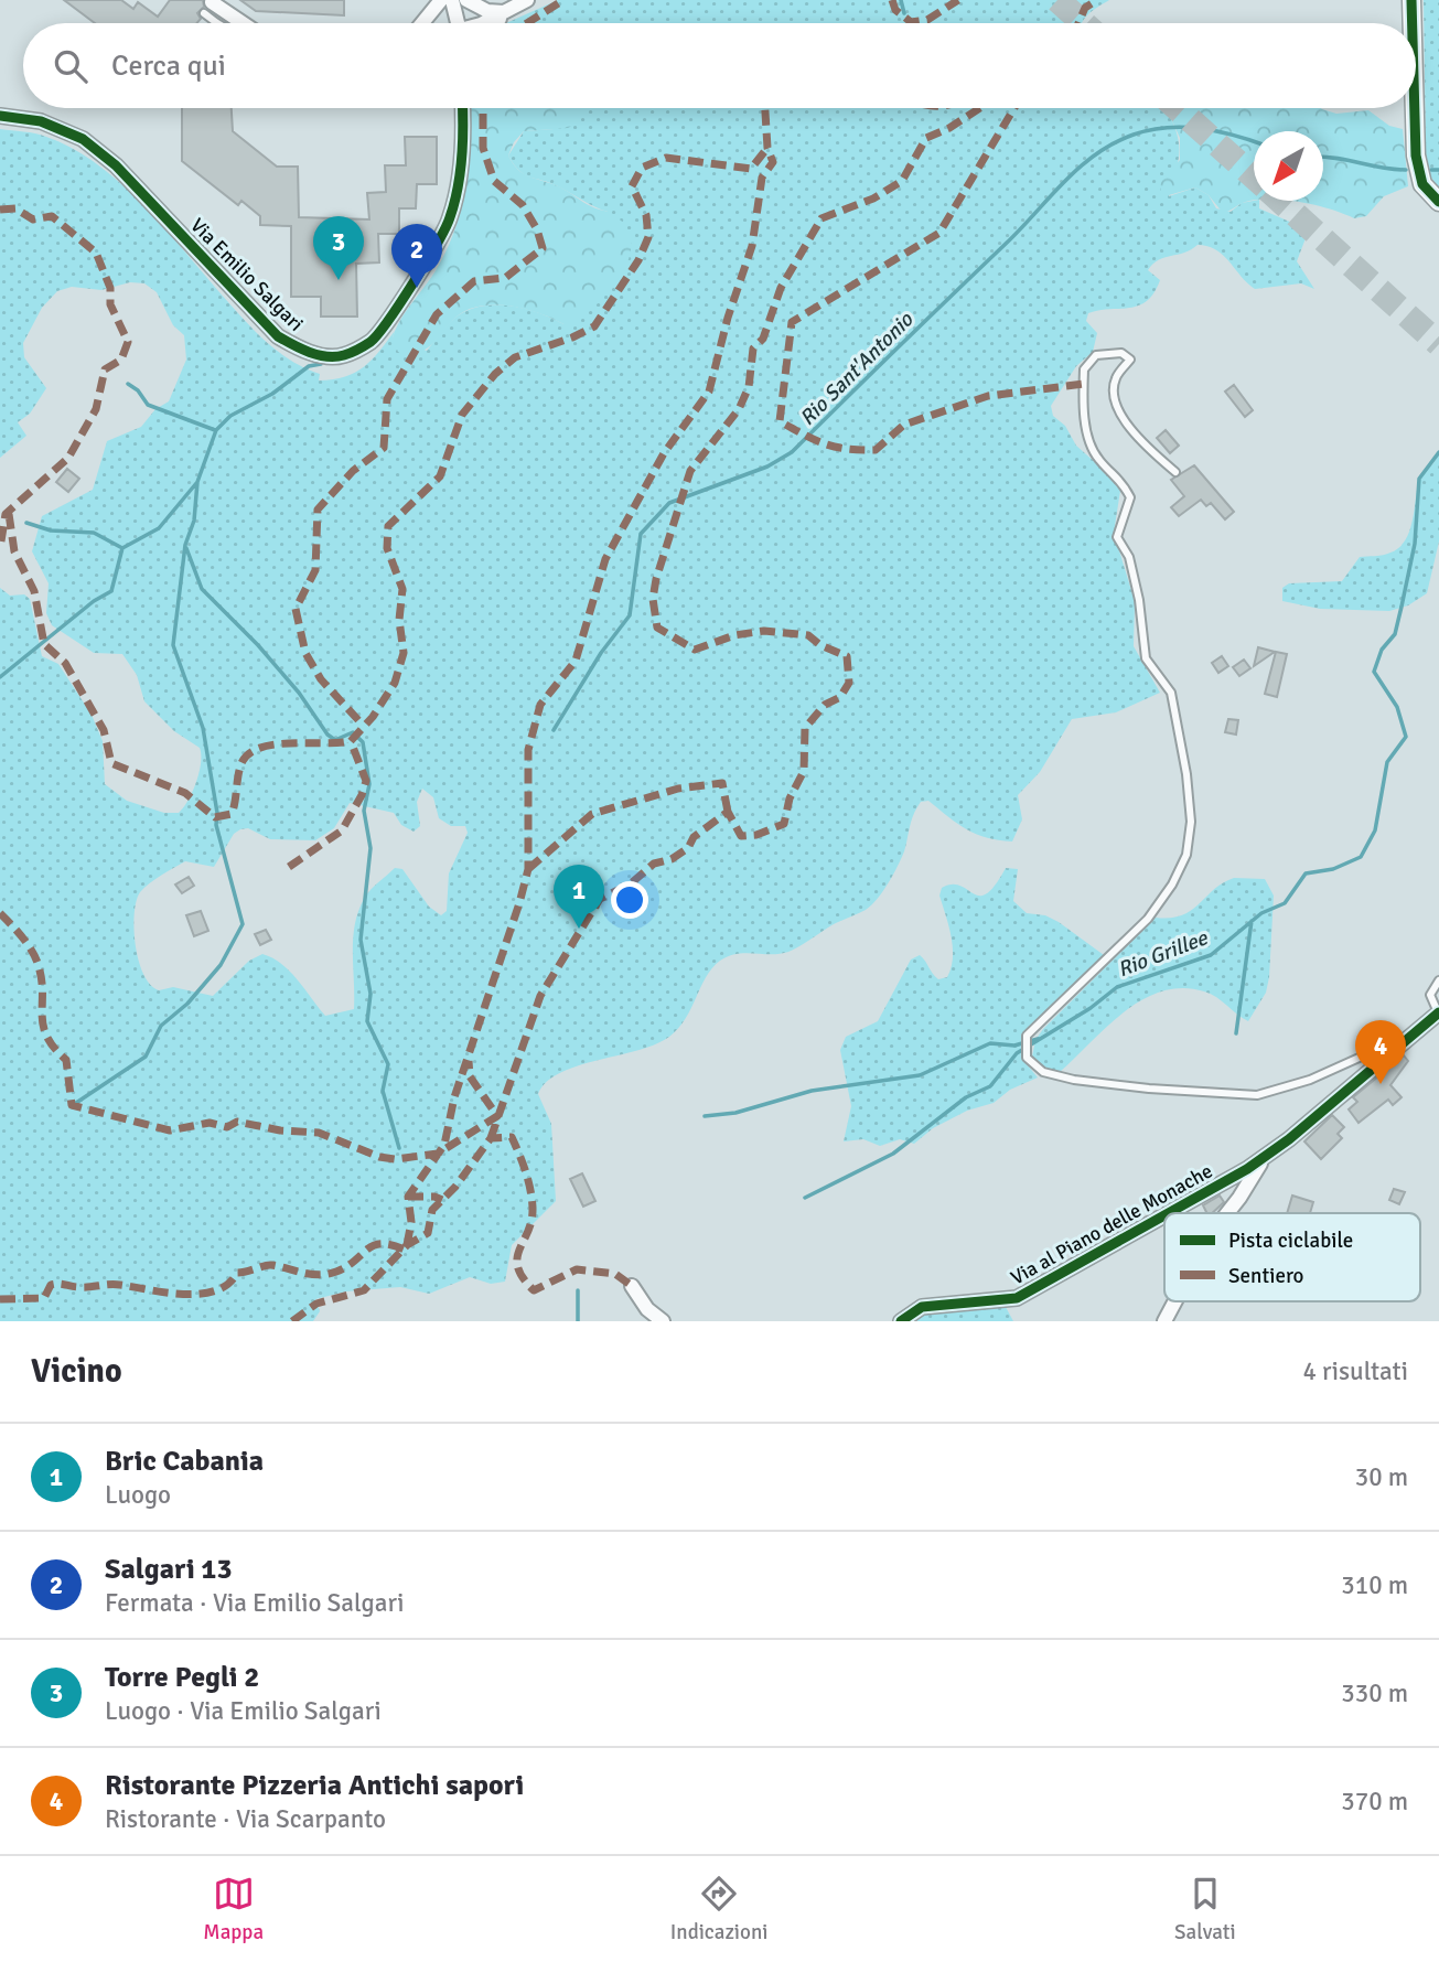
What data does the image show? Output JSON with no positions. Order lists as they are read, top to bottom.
{
  "streets": {
    "street": ["Via Emilio Salgari", "Via al Piano delle Monache"]
  },
  "water": ["Rio Sant'Antonio", "Rio Grillee"],
  "legend": ["Pista ciclabile", "Sentiero"],
  "north": "bottom left",
  "page": {
    "search": "Cerca qui",
    "pins": [
      "3",
      "2",
      "1",
      "4"
    ],
    "heading": ["Vicino", "4 risultati"],
    "list": [
      {
        "mark": "1",
        "name": "Bric Cabania",
        "note": "Luogo",
        "value": "30 m"
      },
      {
        "mark": "2",
        "name": "Salgari 13",
        "note": "Fermata · Via Emilio Salgari",
        "value": "310 m"
      },
      {
        "mark": "3",
        "name": "Torre Pegli 2",
        "note": "Luogo · Via Emilio Salgari",
        "value": "330 m"
      },
      {
        "mark": "4",
        "name": "Ristorante Pizzeria Antichi sapori",
        "note": "Ristorante · Via Scarpanto",
        "value": "370 m"
      }
    ],
    "nav": ["Mappa", "Indicazioni", "Salvati"]
  }
}
